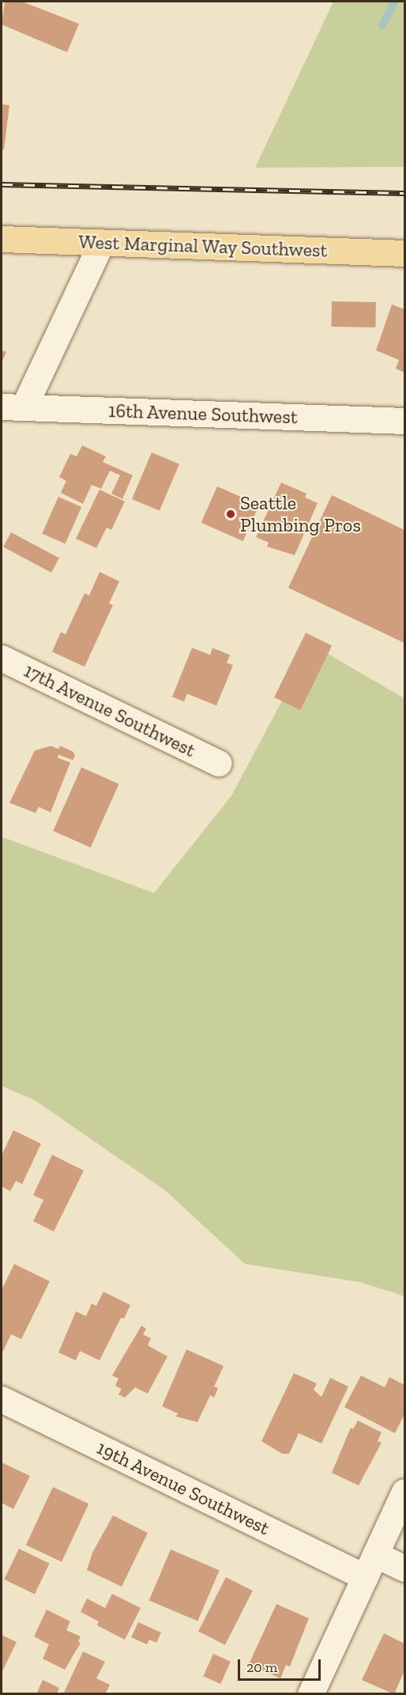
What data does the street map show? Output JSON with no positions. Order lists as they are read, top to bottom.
{
  "streets": {
    "main road": ["West Marginal Way Southwest"],
    "street": ["16th Avenue Southwest", "17th Avenue Southwest", "19th Avenue Southwest"]
  },
  "places": ["Seattle Plumbing Pros"],
  "scale_bar": "20 m"
}
